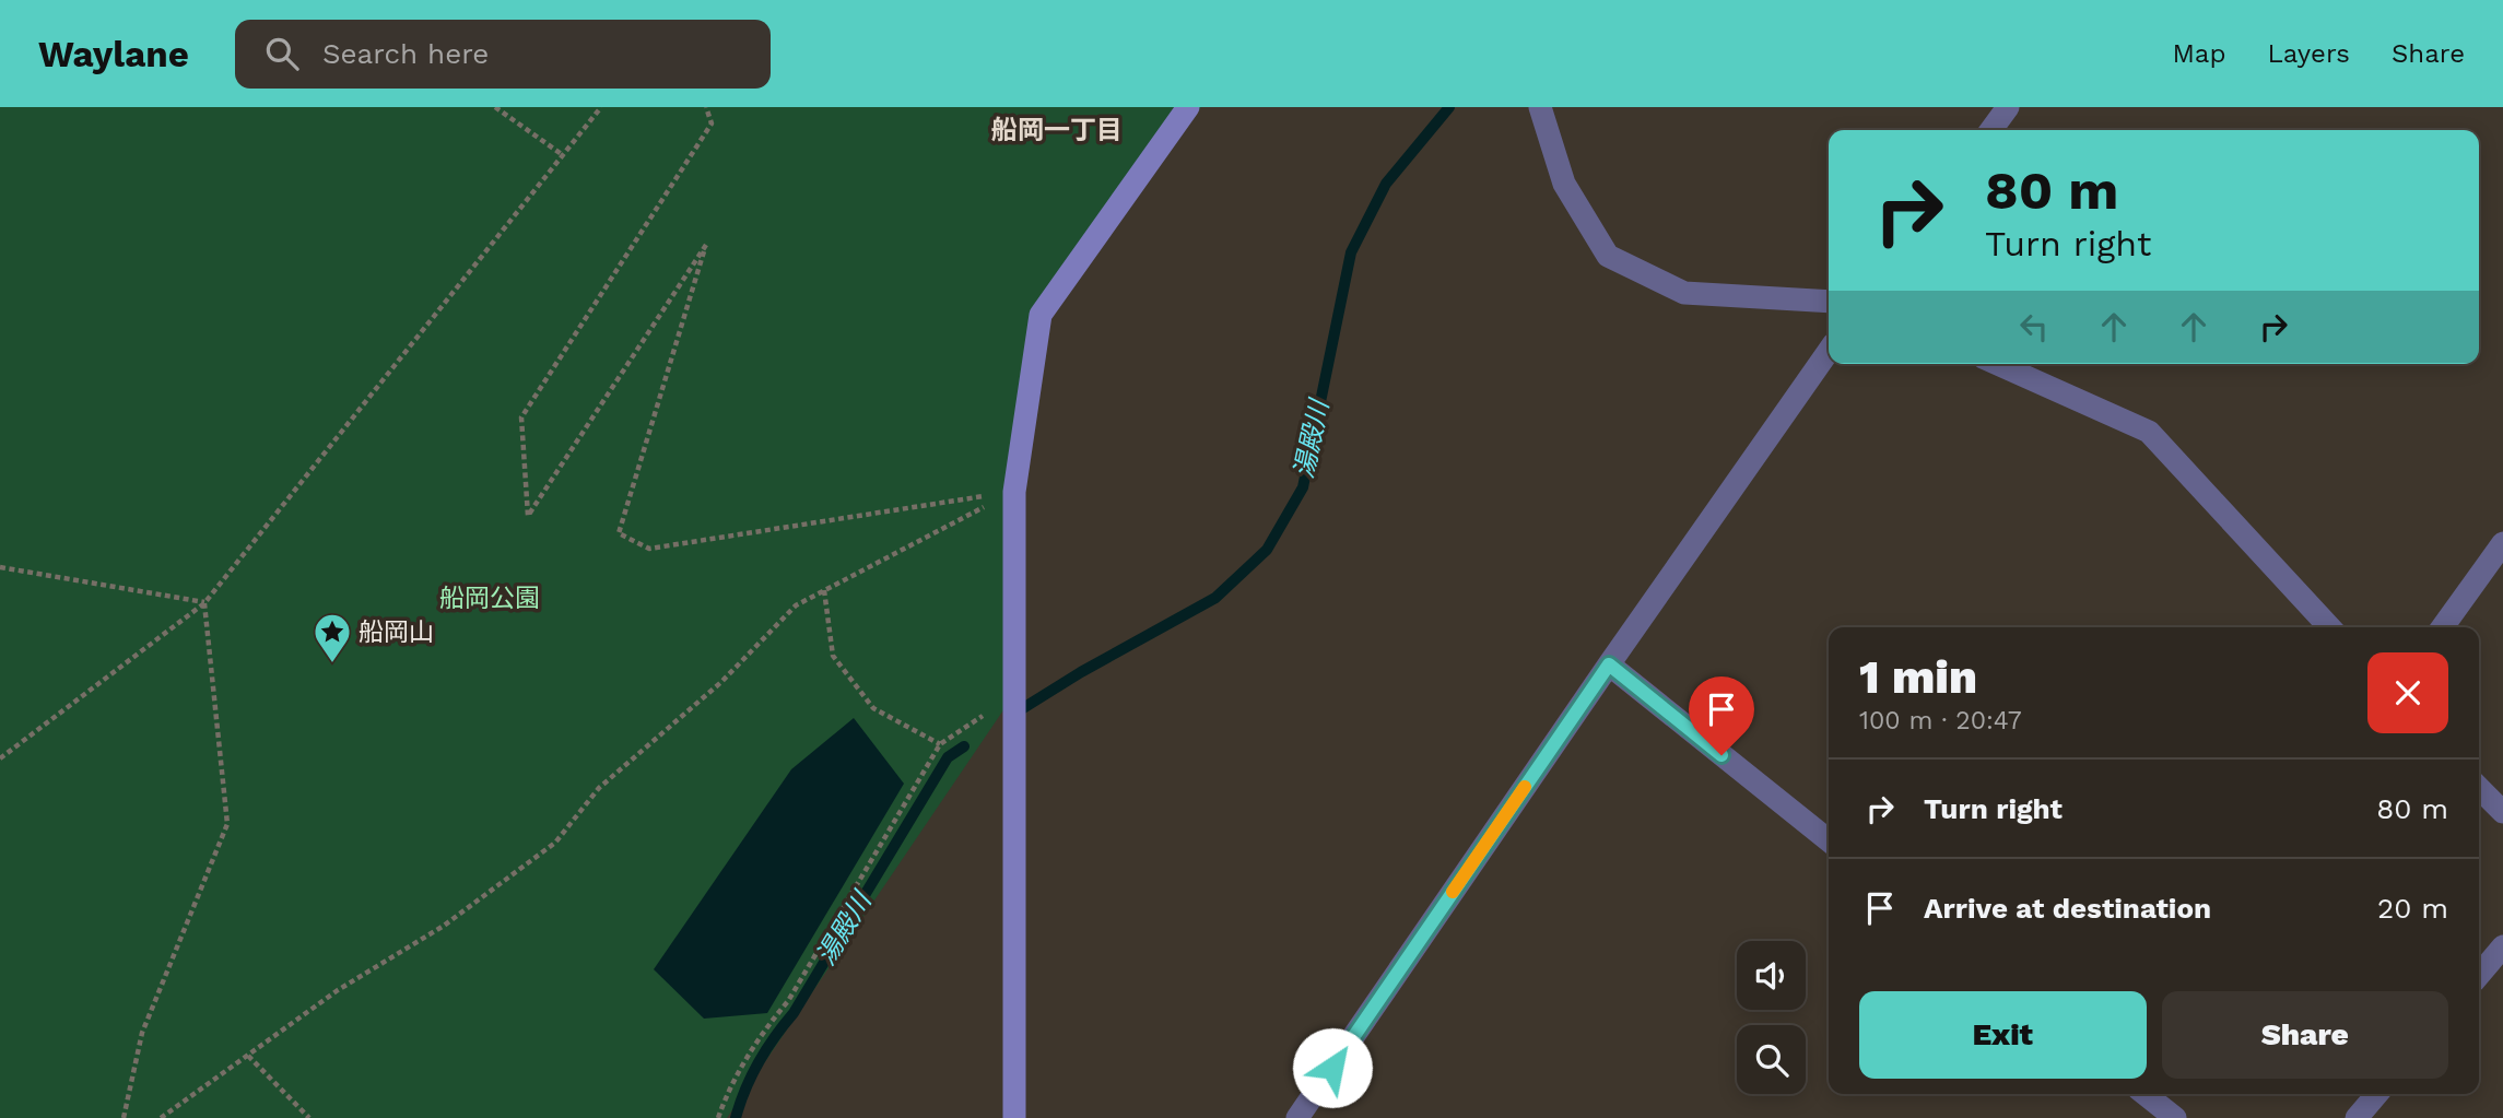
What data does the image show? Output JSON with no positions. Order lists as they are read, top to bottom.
{
  "districts": ["船岡一丁目"],
  "water": ["湯殿川"],
  "parks": ["船岡公園"],
  "places": {
    "place": ["船岡山"]
  },
  "page": {
    "header": "Waylane",
    "search": "Search here",
    "nav": ["Map", "Layers", "Share"],
    "turn": ["80 m", "Turn right"],
    "heading": ["1 min", "100 m · 20:47"],
    "list": [
      {
        "name": "Turn right",
        "value": "80 m"
      },
      {
        "name": "Arrive at destination",
        "value": "20 m"
      }
    ],
    "buttons": ["Exit", "Share"]
  }
}
